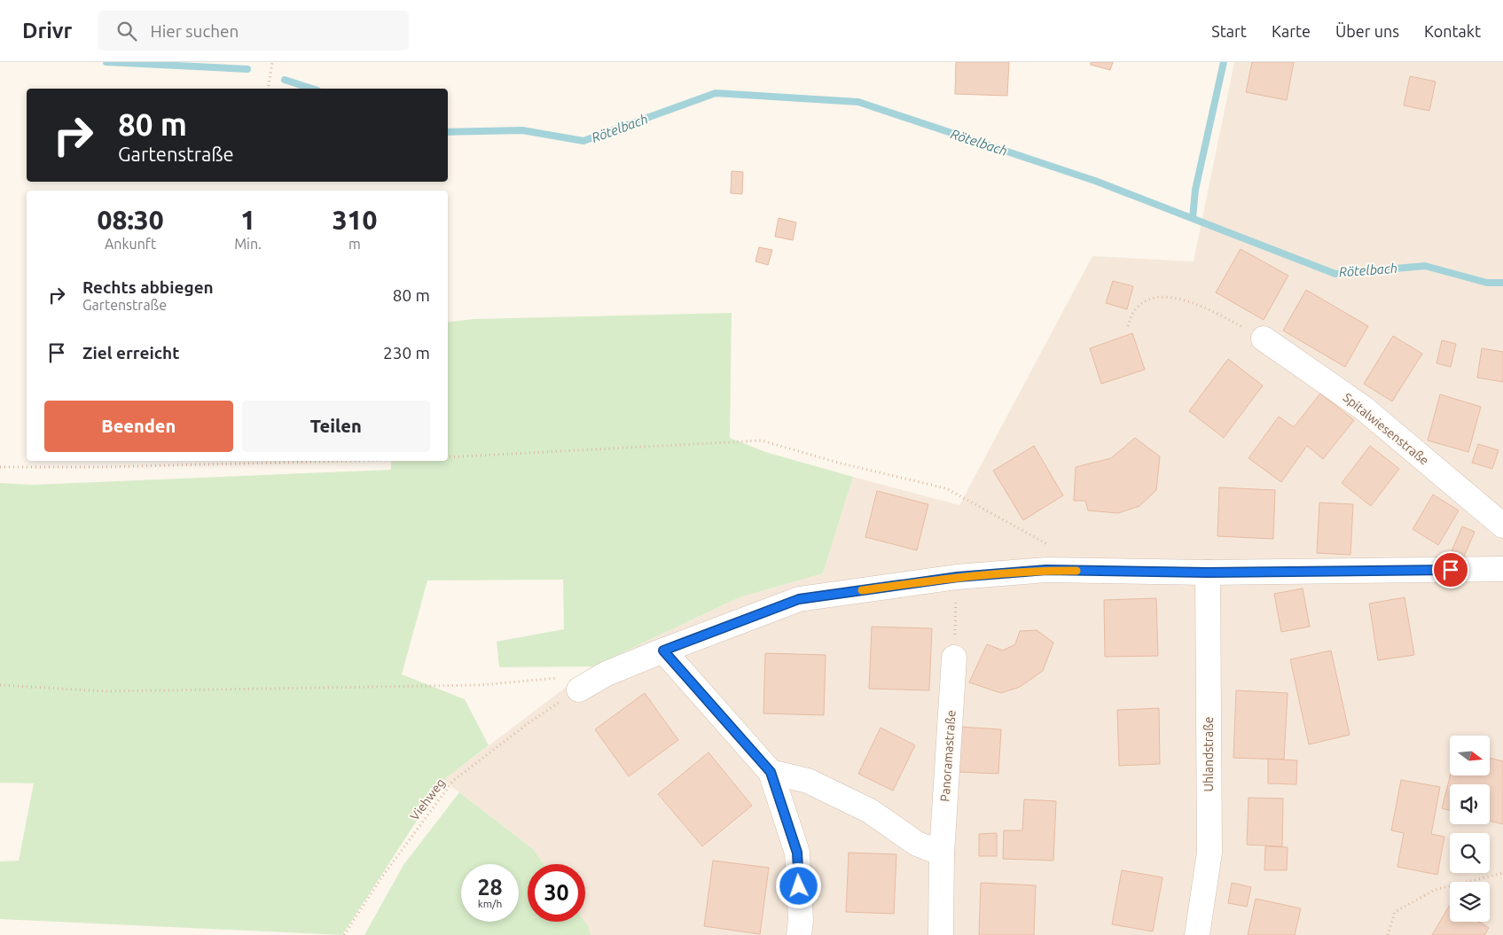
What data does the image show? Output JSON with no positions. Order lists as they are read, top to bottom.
{
  "streets": {
    "street": ["Spitalwiesenstraße", "Uhlandstraße", "Panoramastraße"],
    "path": ["Viehweg"]
  },
  "water": ["Rötelbach"],
  "north": "right",
  "page": {
    "header": "Drivr",
    "search": "Hier suchen",
    "nav": [
      "Start",
      "Karte",
      "Über uns",
      "Kontakt"
    ],
    "turn": ["80 m", "Gartenstraße"],
    "eta": [
      "08:30",
      "Ankunft",
      "1",
      "Min.",
      "310",
      "m"
    ],
    "list": [
      {
        "name": "Rechts abbiegen",
        "note": "Gartenstraße",
        "value": "80 m"
      },
      {
        "name": "Ziel erreicht",
        "value": "230 m"
      }
    ],
    "buttons": ["Beenden", "Teilen"],
    "speed": "28 km/h",
    "limit": "30"
  }
}
